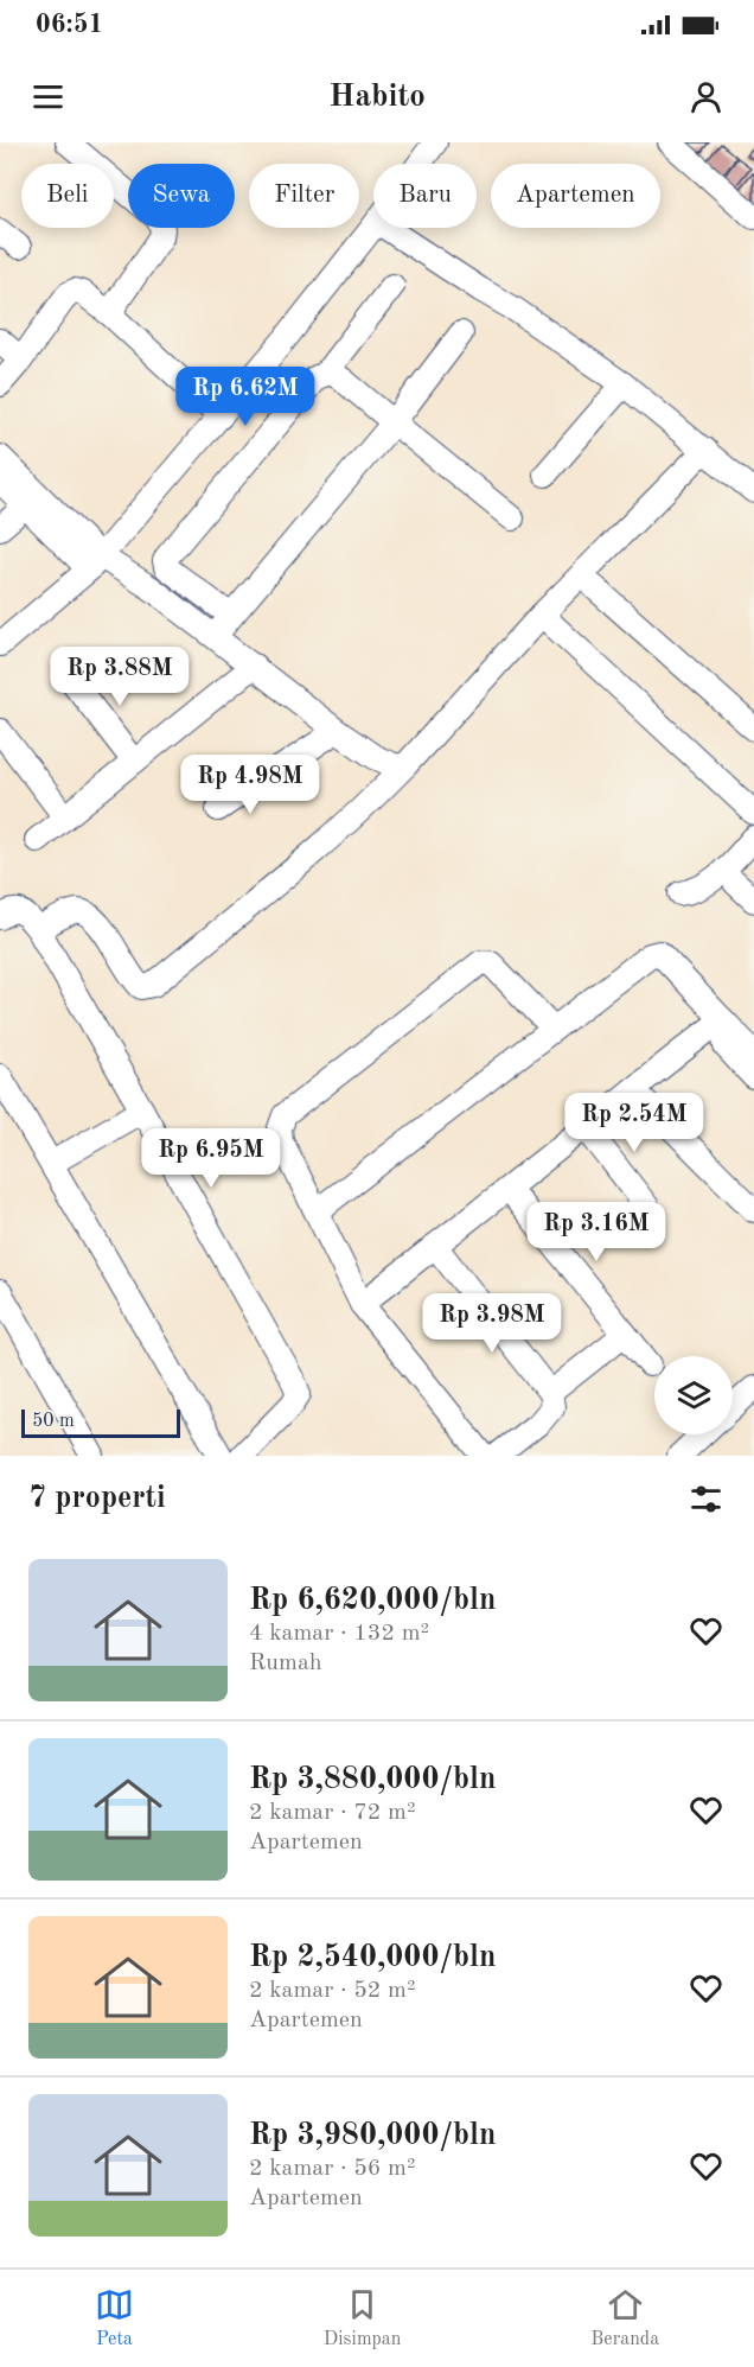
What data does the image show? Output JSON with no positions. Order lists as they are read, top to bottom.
{
  "scale_bar": "50 m",
  "page": {
    "status": "06:51",
    "header": "Habito",
    "chip": [
      "Beli",
      "Sewa",
      "Filter",
      "Baru",
      "Apartemen"
    ],
    "price": [
      "Rp 6.62M",
      "Rp 3.88M",
      "Rp 4.98M",
      "Rp 2.54M",
      "Rp 6.95M",
      "Rp 3.16M",
      "Rp 3.98M"
    ],
    "scale": "50 m",
    "heading": "7 properti",
    "list": [
      {
        "name": "Rp 6,620,000/bln",
        "note": "4 kamar · 132 m² · Rumah"
      },
      {
        "name": "Rp 3,880,000/bln",
        "note": "2 kamar · 72 m² · Apartemen"
      },
      {
        "name": "Rp 2,540,000/bln",
        "note": "2 kamar · 52 m² · Apartemen"
      },
      {
        "name": "Rp 3,980,000/bln",
        "note": "2 kamar · 56 m² · Apartemen"
      }
    ],
    "tabs": ["Peta", "Disimpan", "Beranda"]
  }
}
